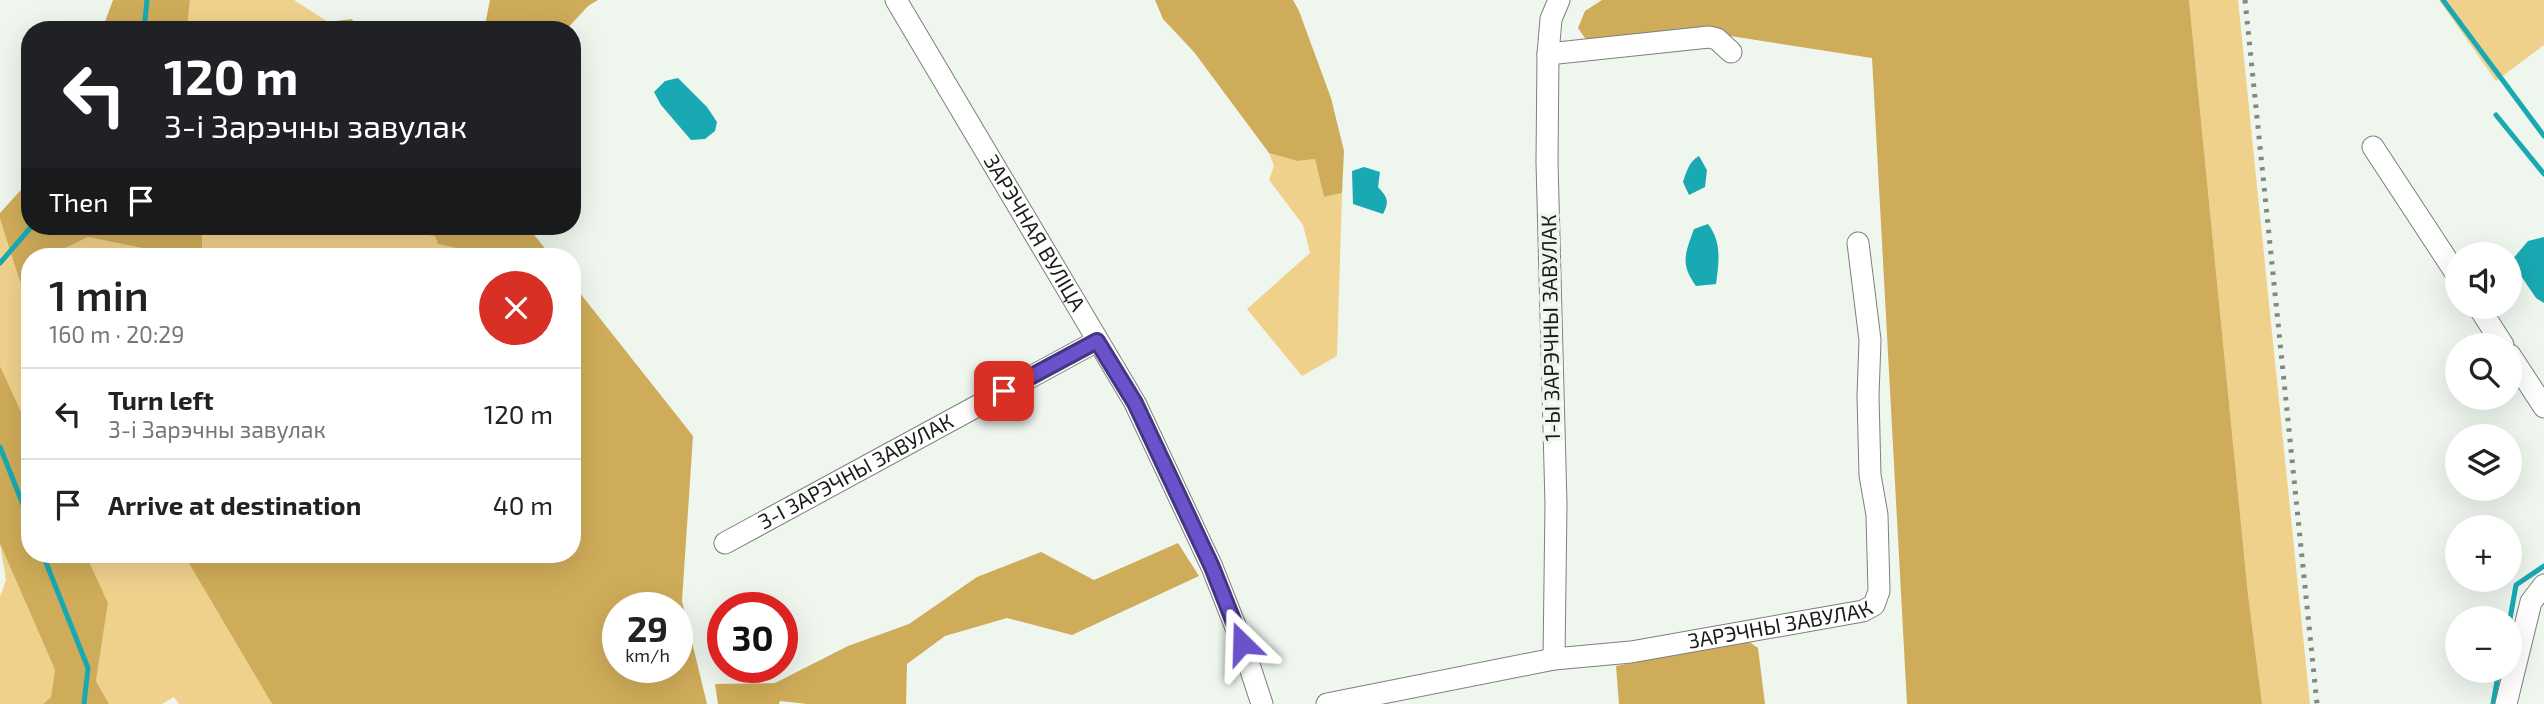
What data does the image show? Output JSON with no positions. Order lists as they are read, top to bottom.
{
  "streets": {
    "street": [
      "ЗАРЭЧНАЯ ВУЛІЦА",
      "1-Ы ЗАРЭЧНЫ ЗАВУЛАК",
      "3-І ЗАРЭЧНЫ ЗАВУЛАК",
      "ЗАРЭЧНЫ ЗАВУЛАК"
    ]
  },
  "crossings": [
    ["ЗАРЭЧНАЯ ВУЛІЦА", "3-І ЗАРЭЧНЫ ЗАВУЛАК"],
    ["1-Ы ЗАРЭЧНЫ ЗАВУЛАК", "ЗАРЭЧНЫ ЗАВУЛАК"]
  ],
  "page": {
    "turn": ["120 m", "3-і Зарэчны завулак"],
    "then": "Then",
    "map_buttons": ["+", "−"],
    "heading": ["1 min", "160 m · 20:29"],
    "list": [
      {
        "name": "Turn left",
        "note": "3-і Зарэчны завулак",
        "value": "120 m"
      },
      {
        "name": "Arrive at destination",
        "value": "40 m"
      }
    ],
    "speed": "29 km/h",
    "limit": "30"
  }
}
